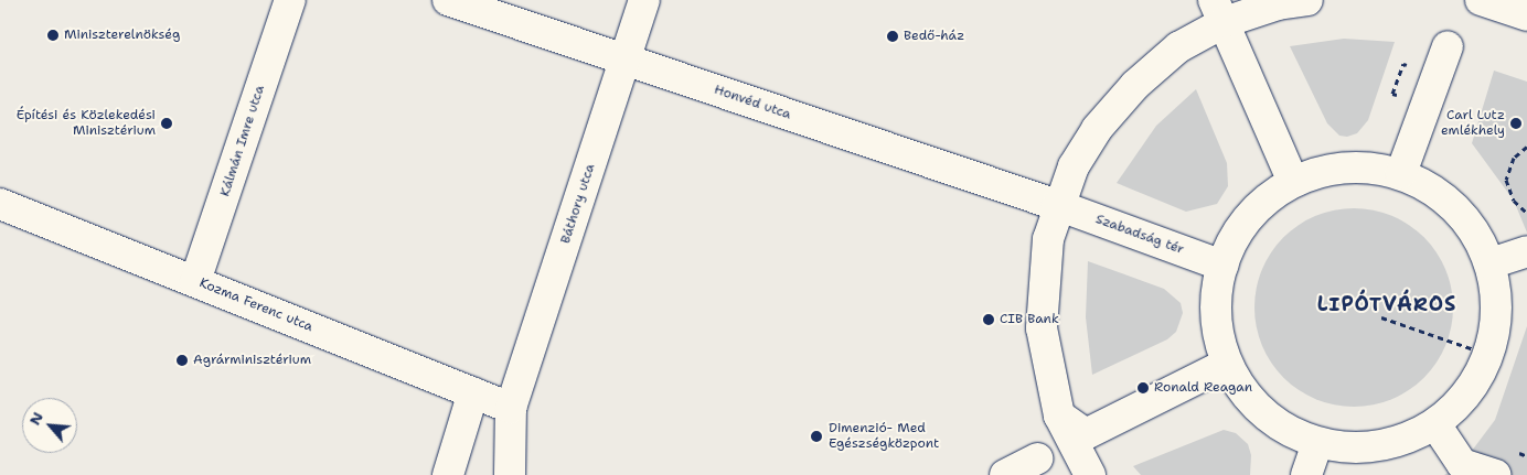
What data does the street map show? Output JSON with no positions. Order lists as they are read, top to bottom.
{
  "streets": {
    "street": [
      "Honvéd utca",
      "Kálmán Imre utca",
      "Báthory utca",
      "Szabadság tér",
      "Kozma Ferenc utca"
    ]
  },
  "crossings": [
    ["Honvéd utca", "Báthory utca"],
    ["Honvéd utca", "Szabadság tér"],
    ["Kálmán Imre utca", "Kozma Ferenc utca"],
    ["Báthory utca", "Kozma Ferenc utca"]
  ],
  "districts": ["LIPÓTVÁROS"],
  "places": [
    "Miniszterelnökség",
    "Bedő-ház",
    "Építési és Közlekedési Minisztérium",
    "Carl Lutz emlékhely",
    "CIB Bank",
    "Agrárminisztérium",
    "Ronald Reagan",
    "Dimenzió- Med Egészségközpont"
  ],
  "north": "top left"
}
